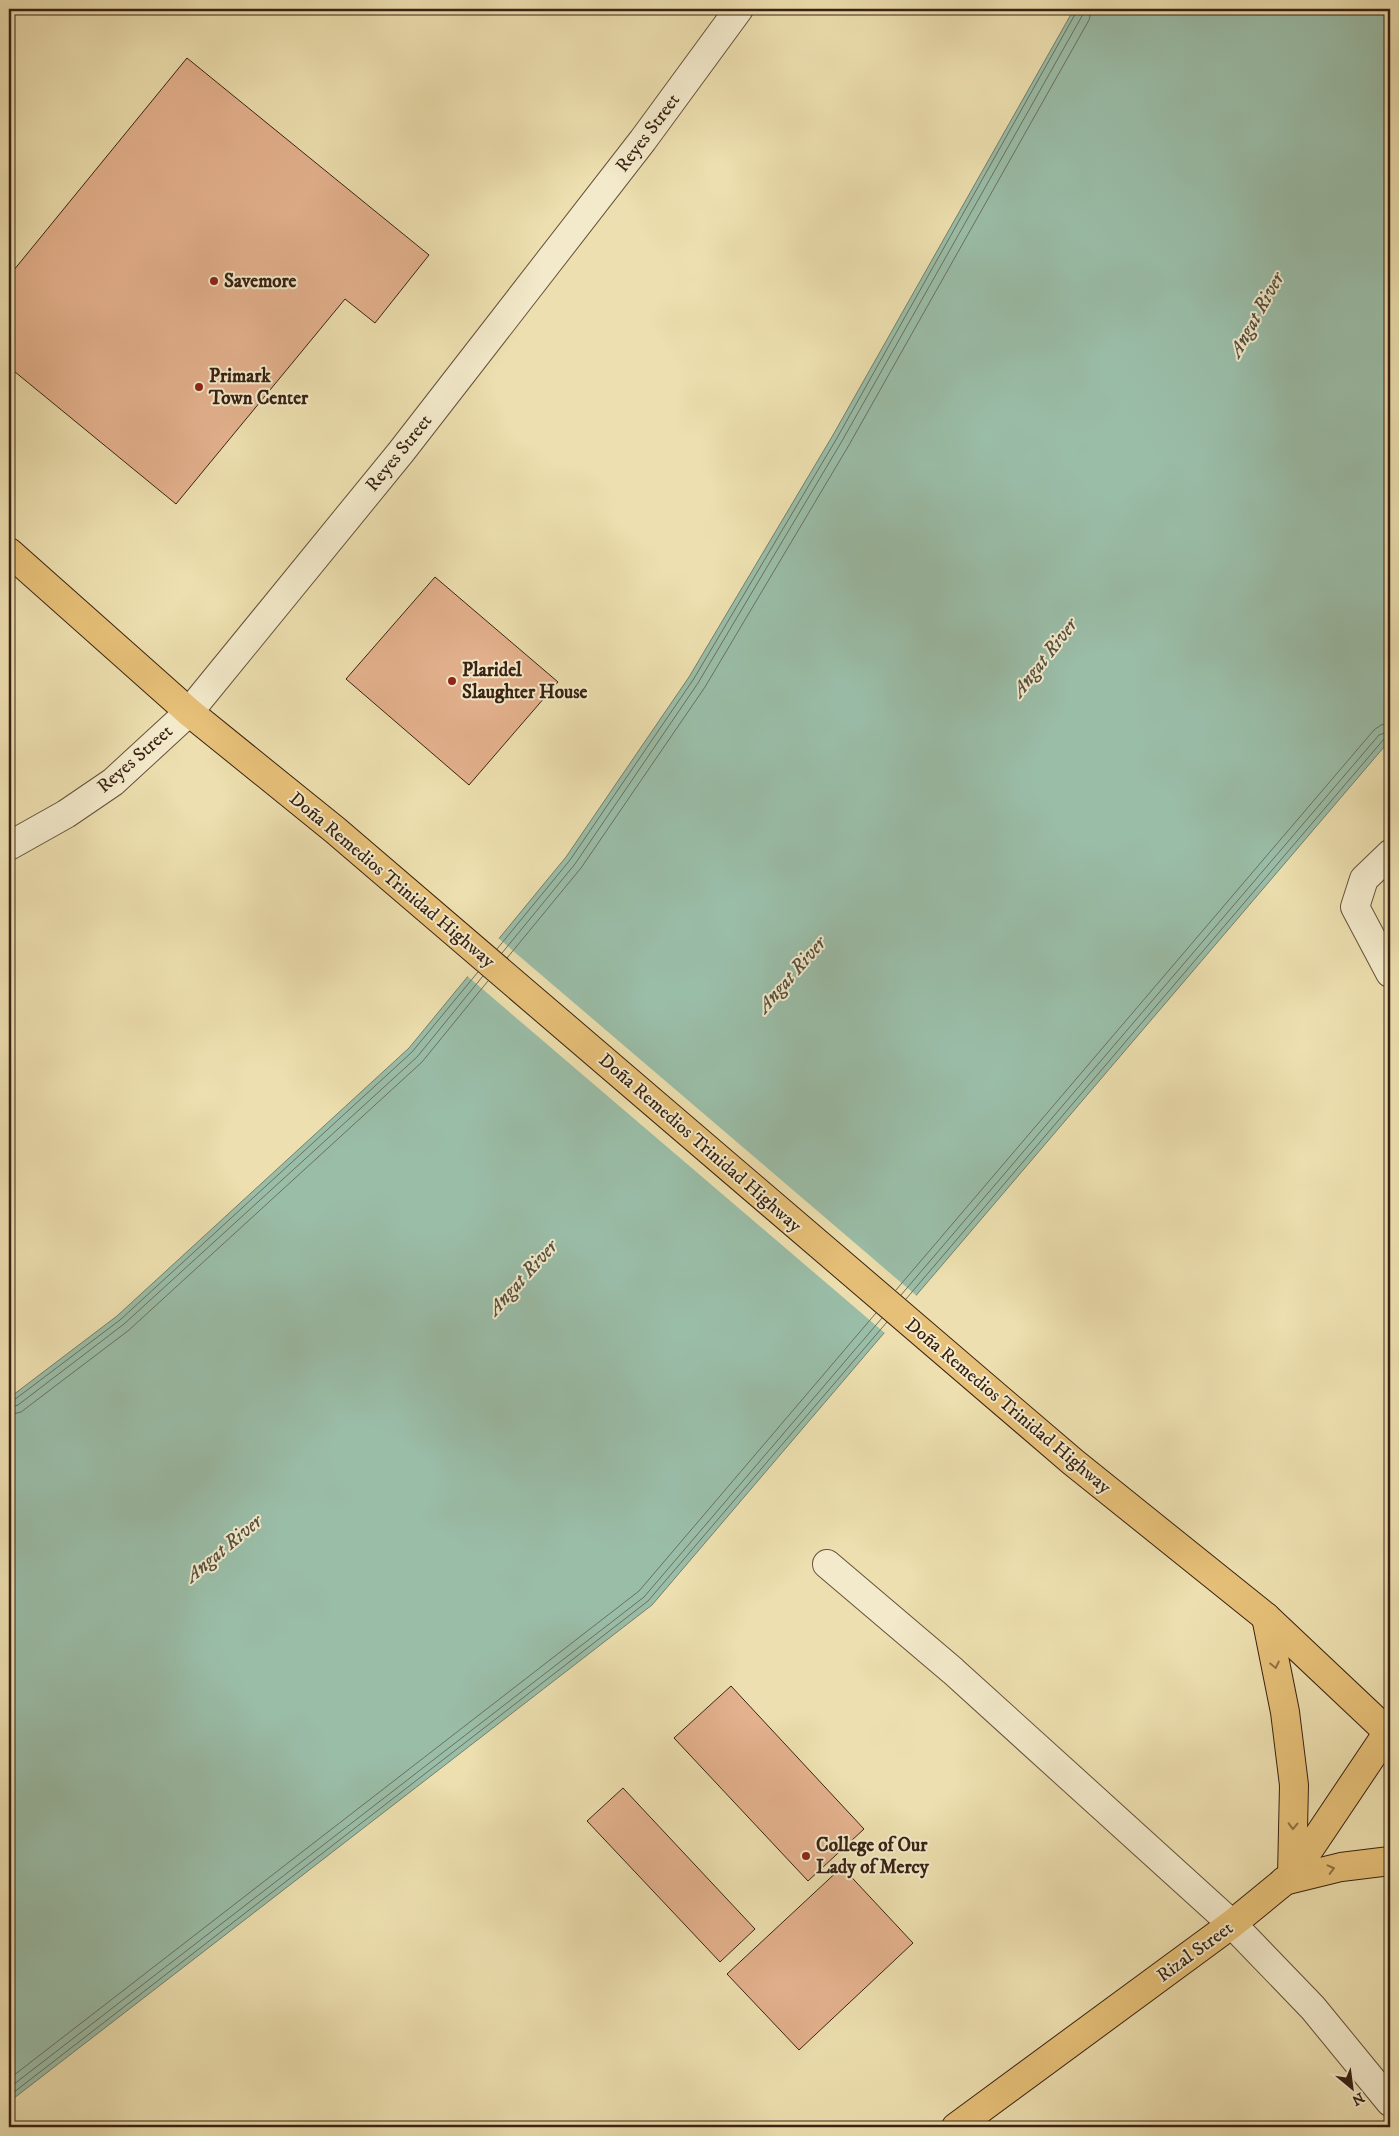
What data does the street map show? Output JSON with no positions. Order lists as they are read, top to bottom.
{
  "streets": {
    "main road": ["Doña Remedios Trinidad Highway", "Rizal Street"],
    "street": ["Reyes Street"]
  },
  "crossings": [
    ["Reyes Street", "Doña Remedios Trinidad Highway"],
    ["Doña Remedios Trinidad Highway", "Rizal Street"]
  ],
  "water": ["Angat River"],
  "places": [
    "Savemore",
    "Primark Town Center",
    "Plaridel Slaughter House",
    "College of Our Lady of Mercy"
  ],
  "north": "bottom right"
}
